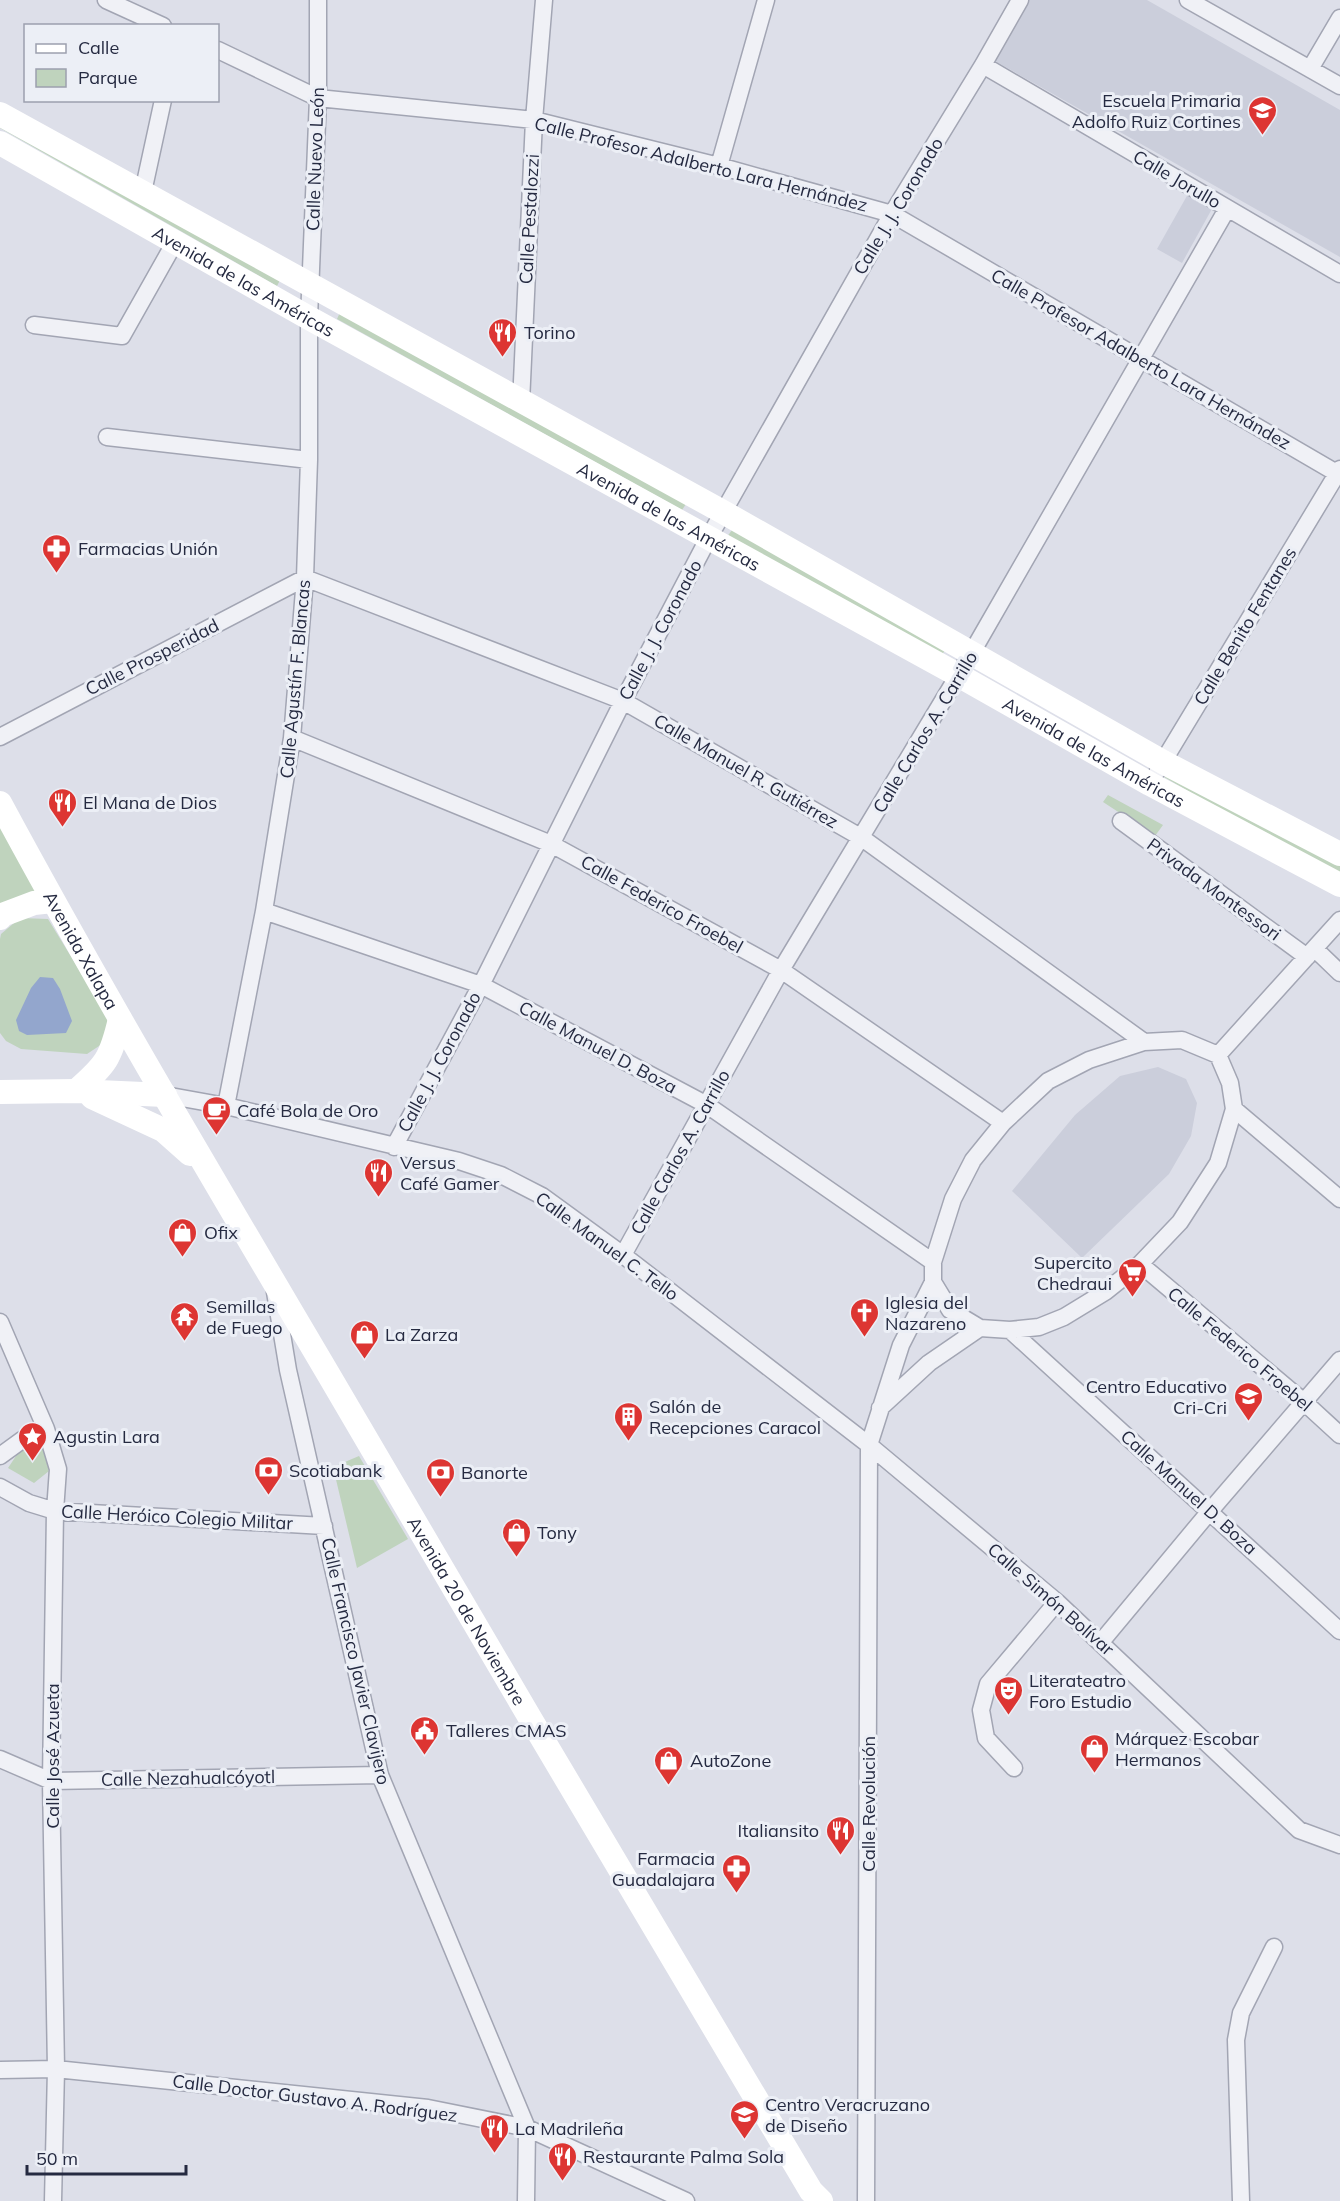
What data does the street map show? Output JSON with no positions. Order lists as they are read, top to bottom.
{
  "streets": {
    "main road": ["Avenida de las Américas", "Avenida Xalapa", "Avenida 20 de Noviembre"],
    "street": [
      "Calle Nuevo León",
      "Calle Profesor Adalberto Lara Hernández",
      "Calle Jorullo",
      "Calle J. J. Coronado",
      "Calle Pestalozzi",
      "Calle Benito Fentanes",
      "Calle Prosperidad",
      "Calle Agustín F. Blancas",
      "Calle Carlos A. Carrillo",
      "Calle Manuel R. Gutiérrez",
      "Privada Montessori",
      "Calle Federico Froebel",
      "Calle Manuel D. Boza",
      "Calle Manuel C. Tello",
      "Calle Heróico Colegio Militar",
      "Calle Simón Bolívar",
      "Calle Francisco Javier Clavijero",
      "Calle José Azueta",
      "Calle Nezahualcóyotl",
      "Calle Revolución",
      "Calle Doctor Gustavo A. Rodríguez"
    ]
  },
  "crossings": [
    ["Calle Nuevo León", "Calle Profesor Adalberto Lara Hernández"],
    ["Calle Nuevo León", "Avenida de las Américas"],
    ["Calle Nuevo León", "Calle Agustín F. Blancas"],
    ["Calle Profesor Adalberto Lara Hernández", "Calle J. J. Coronado"],
    ["Calle Profesor Adalberto Lara Hernández", "Calle Pestalozzi"],
    ["Calle Profesor Adalberto Lara Hernández", "Calle Benito Fentanes"],
    ["Calle Profesor Adalberto Lara Hernández", "Calle Carlos A. Carrillo"],
    ["Calle Jorullo", "Calle J. J. Coronado"],
    ["Calle Jorullo", "Calle Carlos A. Carrillo"],
    ["Calle J. J. Coronado", "Avenida de las Américas"],
    ["Calle J. J. Coronado", "Calle Manuel R. Gutiérrez"],
    ["Calle J. J. Coronado", "Calle Federico Froebel"],
    ["Calle J. J. Coronado", "Calle Manuel D. Boza"],
    ["Calle J. J. Coronado", "Calle Manuel C. Tello"],
    ["Calle Pestalozzi", "Avenida de las Américas"],
    ["Avenida de las Américas", "Calle Benito Fentanes"],
    ["Avenida de las Américas", "Calle Agustín F. Blancas"],
    ["Avenida de las Américas", "Calle Carlos A. Carrillo"],
    ["Calle Prosperidad", "Calle Agustín F. Blancas"],
    ["Calle Prosperidad", "Calle Manuel R. Gutiérrez"],
    ["Calle Agustín F. Blancas", "Calle Manuel R. Gutiérrez"],
    ["Calle Agustín F. Blancas", "Calle Federico Froebel"],
    ["Calle Agustín F. Blancas", "Calle Manuel D. Boza"],
    ["Calle Agustín F. Blancas", "Calle Manuel C. Tello"],
    ["Calle Carlos A. Carrillo", "Calle Manuel R. Gutiérrez"],
    ["Calle Carlos A. Carrillo", "Calle Federico Froebel"],
    ["Calle Carlos A. Carrillo", "Calle Manuel D. Boza"],
    ["Calle Carlos A. Carrillo", "Calle Manuel C. Tello"],
    ["Calle Manuel R. Gutiérrez", "Calle Revolución"],
    ["Calle Federico Froebel", "Calle Revolución"],
    ["Avenida Xalapa", "Calle Manuel C. Tello"],
    ["Avenida Xalapa", "Avenida 20 de Noviembre"],
    ["Calle Manuel D. Boza", "Calle Revolución"],
    ["Calle Manuel C. Tello", "Calle Simón Bolívar"],
    ["Calle Manuel C. Tello", "Avenida 20 de Noviembre"],
    ["Calle Manuel C. Tello", "Calle Revolución"],
    ["Calle Heróico Colegio Militar", "Calle Francisco Javier Clavijero"],
    ["Calle Heróico Colegio Militar", "Calle José Azueta"],
    ["Calle Simón Bolívar", "Calle Revolución"],
    ["Avenida 20 de Noviembre", "Calle Francisco Javier Clavijero"],
    ["Calle Francisco Javier Clavijero", "Calle Nezahualcóyotl"],
    ["Calle Francisco Javier Clavijero", "Calle Doctor Gustavo A. Rodríguez"],
    ["Calle José Azueta", "Calle Nezahualcóyotl"],
    ["Calle José Azueta", "Calle Doctor Gustavo A. Rodríguez"]
  ],
  "places": {
    "school or university": ["Escuela Primaria Adolfo Ruiz Cortines", "Centro Educativo Cri-Cri", "Centro Veracruzano de Diseño"],
    "restaurant": [
      "Torino",
      "El Mana de Dios",
      "Versus Café Gamer",
      "Italiansito",
      "La Madrileña",
      "Restaurante Palma Sola"
    ],
    "pharmacy": ["Farmacias Unión", "Farmacia Guadalajara"],
    "cafe": ["Café Bola de Oro"],
    "shop": [
      "Ofix",
      "La Zarza",
      "Tony",
      "Márquez Escobar Hermanos",
      "AutoZone"
    ],
    "supermarket": ["Supercito Chedraui"],
    "church": ["Iglesia del Nazareno"],
    "temple": ["Semillas de Fuego"],
    "building": ["Salón de Recepciones Caracol"],
    "place": ["Agustin Lara"],
    "bank": ["Scotiabank", "Banorte"],
    "theatre": ["Literateatro Foro Estudio"],
    "public building": ["Talleres CMAS"]
  },
  "legend": ["Calle", "Parque"],
  "scale_bar": "50 m"
}
